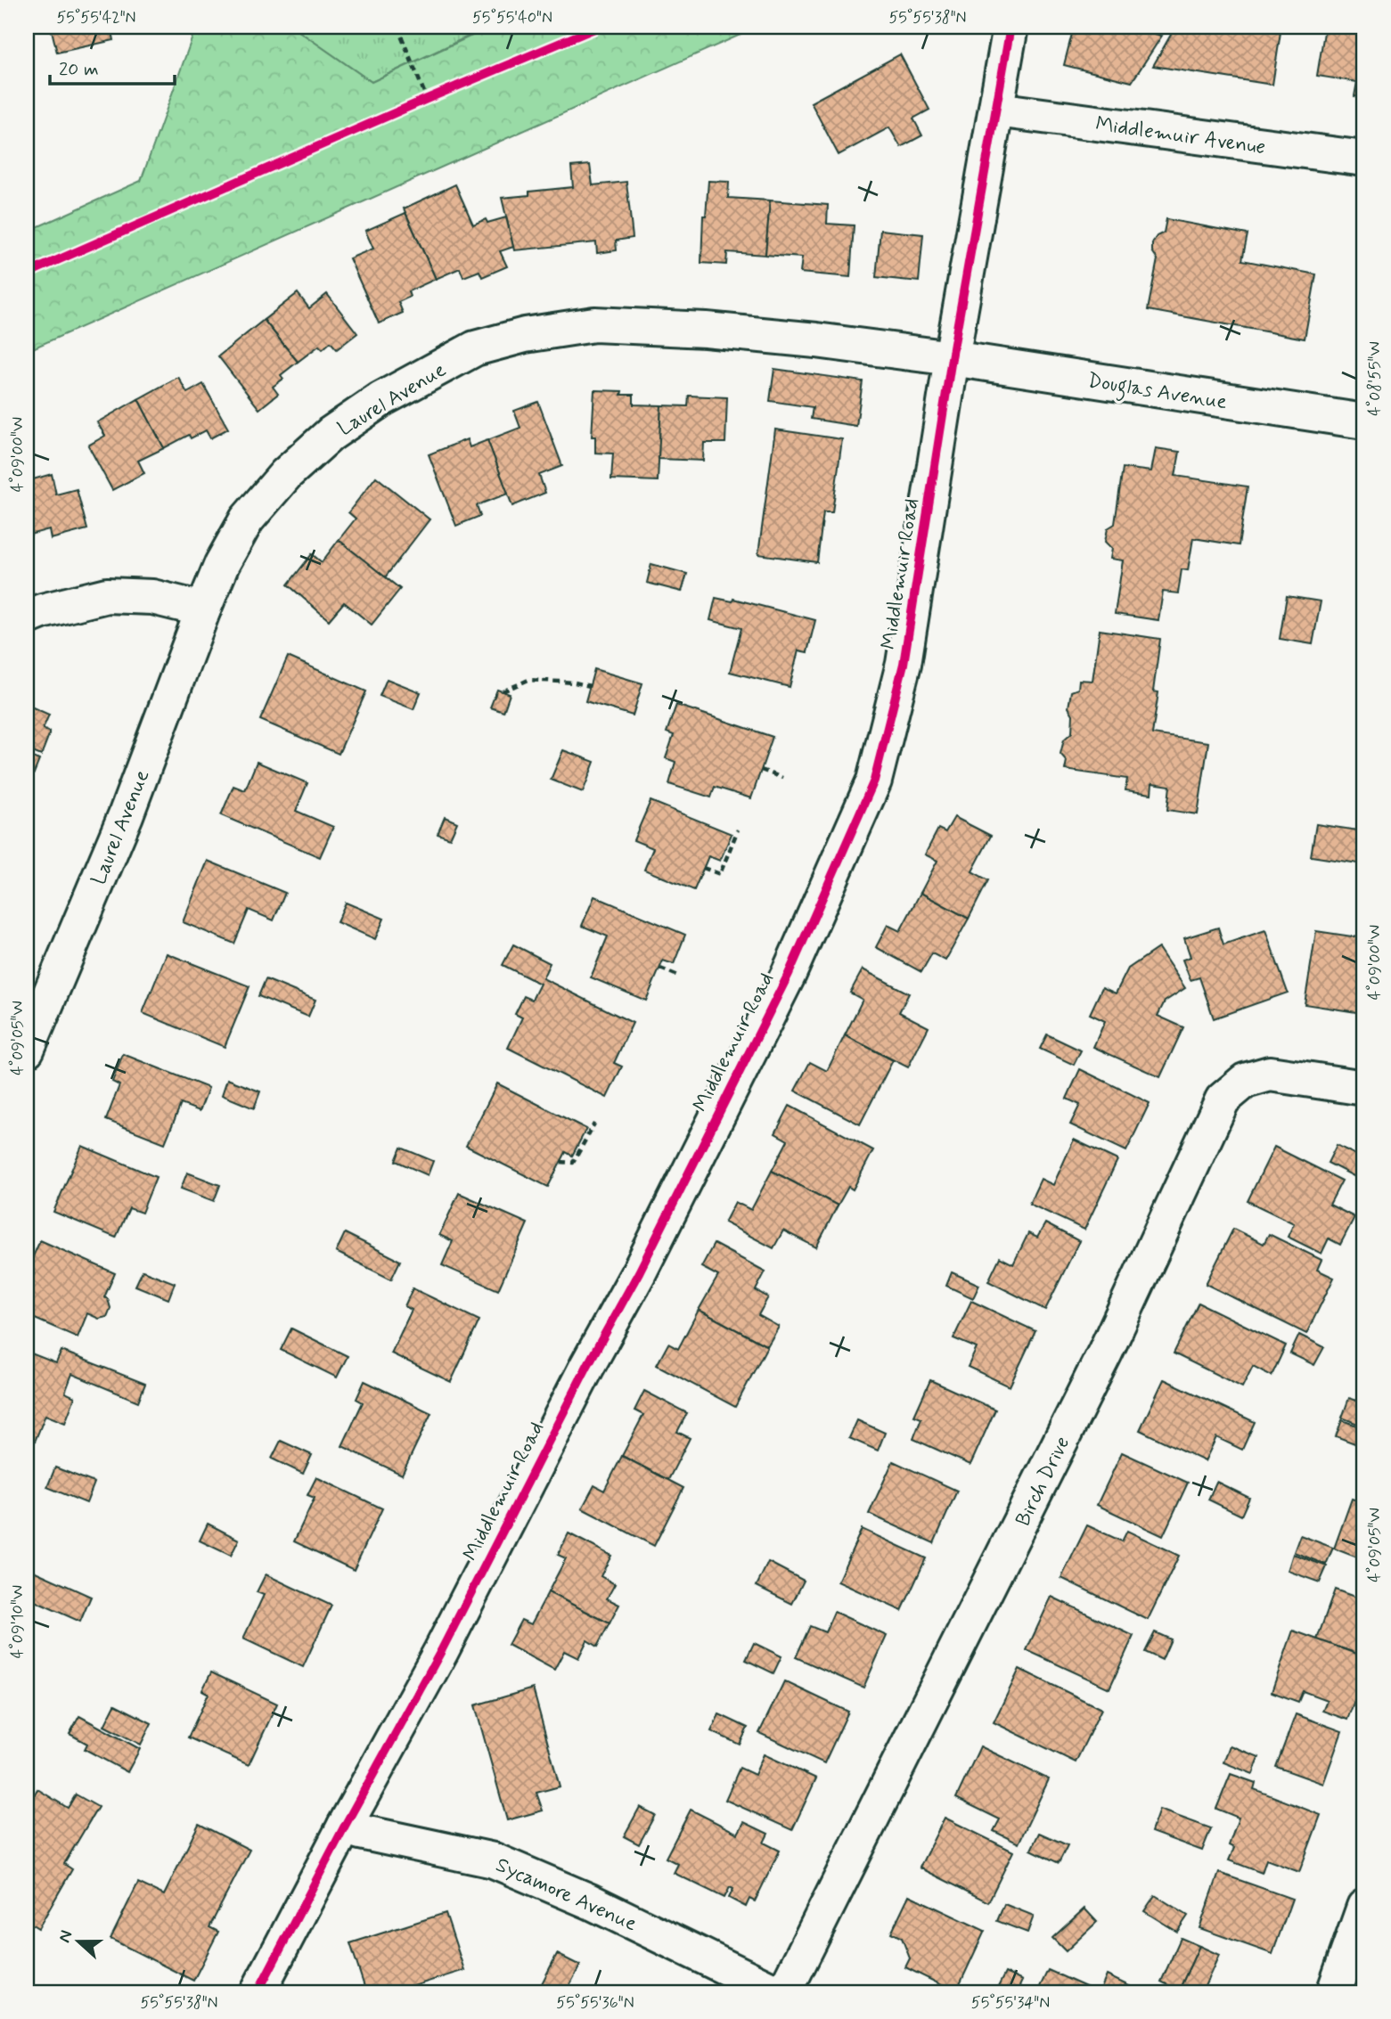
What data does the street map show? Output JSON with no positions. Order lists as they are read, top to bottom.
{
  "streets": {
    "street": [
      "Middlemuir Avenue",
      "Douglas Avenue",
      "Laurel Avenue",
      "Middlemuir Road",
      "Birch Drive",
      "Sycamore Avenue"
    ]
  },
  "crossings": [
    ["Middlemuir Avenue", "Middlemuir Road"],
    ["Douglas Avenue", "Laurel Avenue"],
    ["Douglas Avenue", "Middlemuir Road"],
    ["Laurel Avenue", "Middlemuir Road"],
    ["Middlemuir Road", "Sycamore Avenue"]
  ],
  "scale_bar": "20 m",
  "north": "left",
  "coordinates": [
    "55°55'42\"N",
    "55°55'40\"N",
    "55°55'38\"N",
    "4°08'55\"W",
    "4°09'00\"W",
    "4°09'05\"W",
    "4°09'10\"W",
    "55°55'36\"N",
    "55°55'34\"N"
  ]
}
